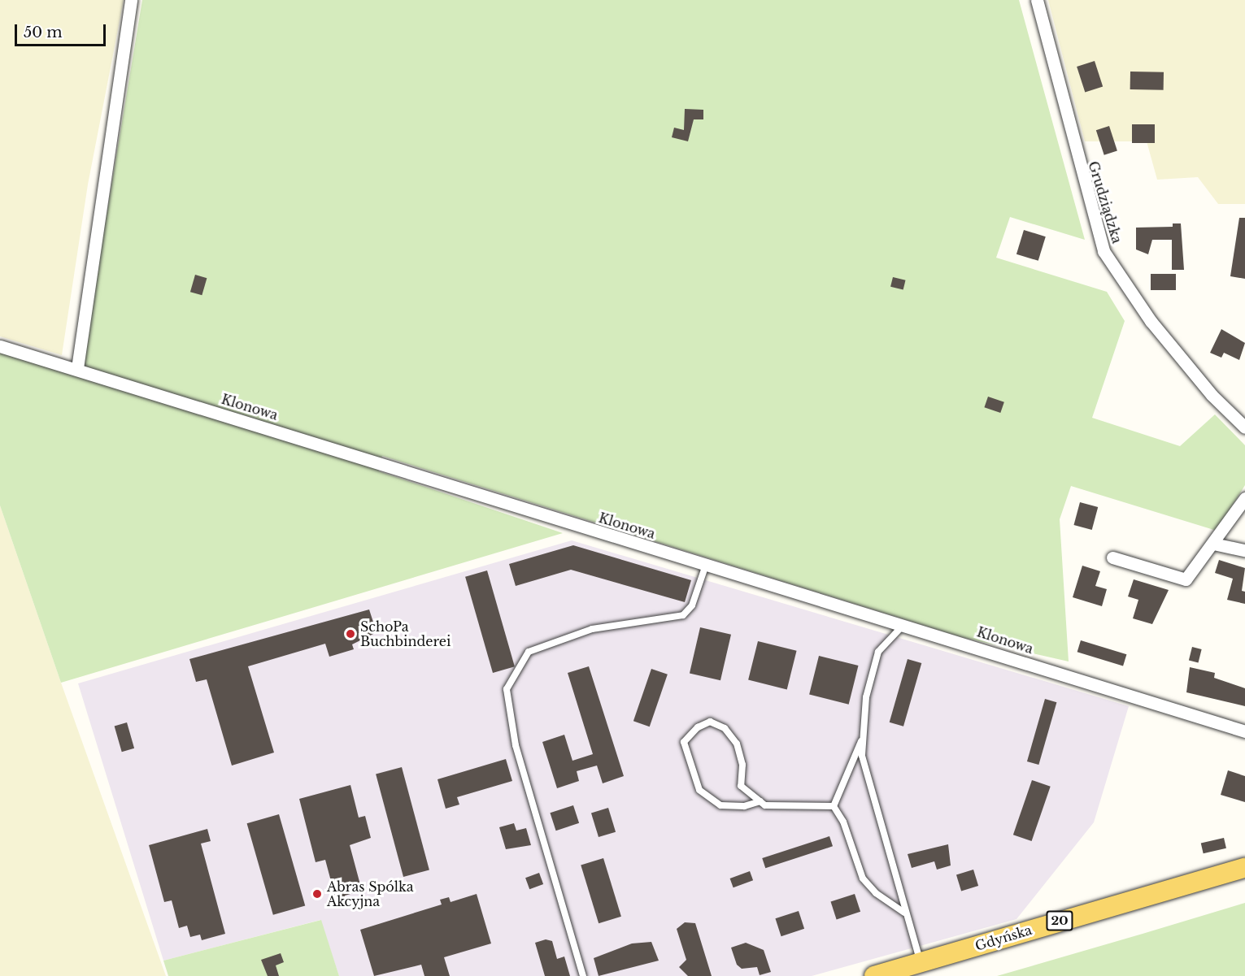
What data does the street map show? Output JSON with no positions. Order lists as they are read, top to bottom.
{
  "streets": {
    "main road": ["20", "Gdyńska"],
    "street": ["Grudziądzka", "Klonowa"]
  },
  "places": ["SchoPa Buchbinderei", "Abras Spólka Akcyjna"],
  "scale_bar": "50 m"
}
